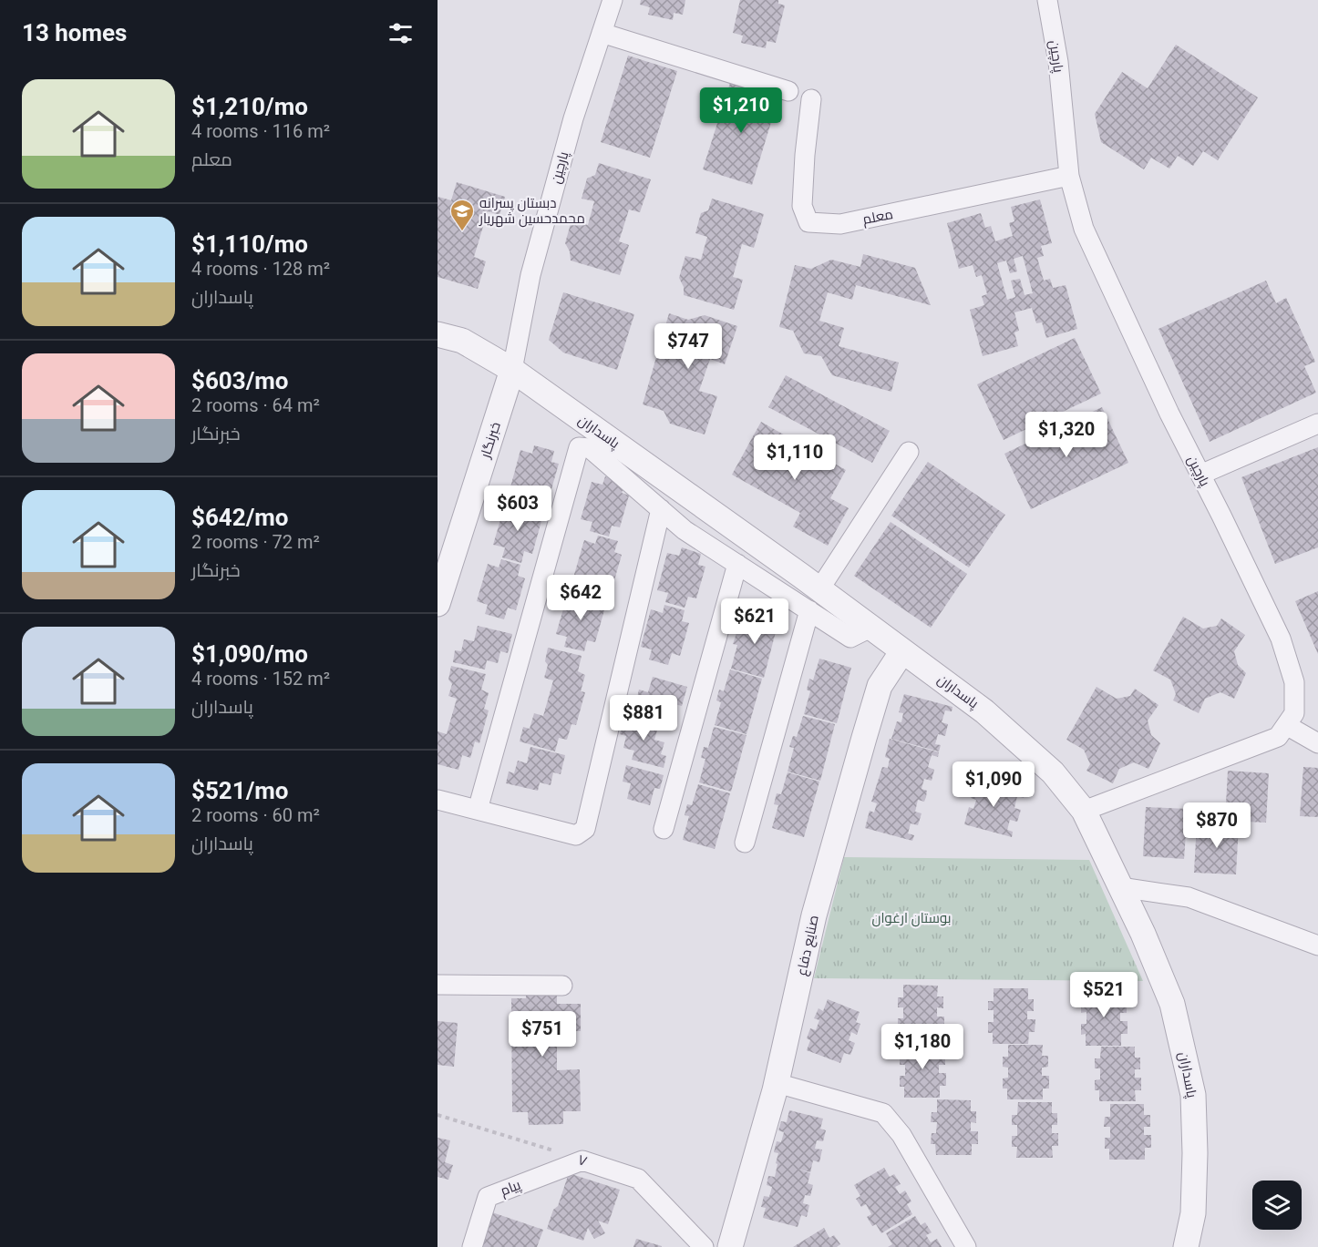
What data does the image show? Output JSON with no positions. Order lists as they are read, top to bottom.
{
  "streets": {
    "street": [
      "پارچین",
      "معلم",
      "پاسداران",
      "خبرنگار",
      "صنایع دفاع",
      "۷",
      "پیام"
    ]
  },
  "crossings": [
    ["پارچین", "معلم"],
    ["پارچین", "پاسداران"],
    ["پارچین", "خبرنگار"],
    ["پاسداران", "خبرنگار"],
    ["پاسداران", "صنایع دفاع"],
    ["۷", "پیام"]
  ],
  "parks": ["بوستان ارغوان"],
  "places": {
    "school or university": ["دبستان پسرانه محمدحسین شهریار"]
  },
  "page": {
    "heading": "13 homes",
    "list": [
      {
        "name": "$1,210/mo",
        "note": "4 rooms · 116 m² · معلم"
      },
      {
        "name": "$1,110/mo",
        "note": "4 rooms · 128 m² · پاسداران"
      },
      {
        "name": "$603/mo",
        "note": "2 rooms · 64 m² · خبرنگار"
      },
      {
        "name": "$642/mo",
        "note": "2 rooms · 72 m² · خبرنگار"
      },
      {
        "name": "$1,090/mo",
        "note": "4 rooms · 152 m² · پاسداران"
      },
      {
        "name": "$521/mo",
        "note": "2 rooms · 60 m² · پاسداران"
      }
    ],
    "price": [
      "$1,210",
      "$747",
      "$1,320",
      "$1,110",
      "$603",
      "$642",
      "$621",
      "$881",
      "$1,090",
      "$870",
      "$521",
      "$751",
      "$1,180"
    ]
  }
}
